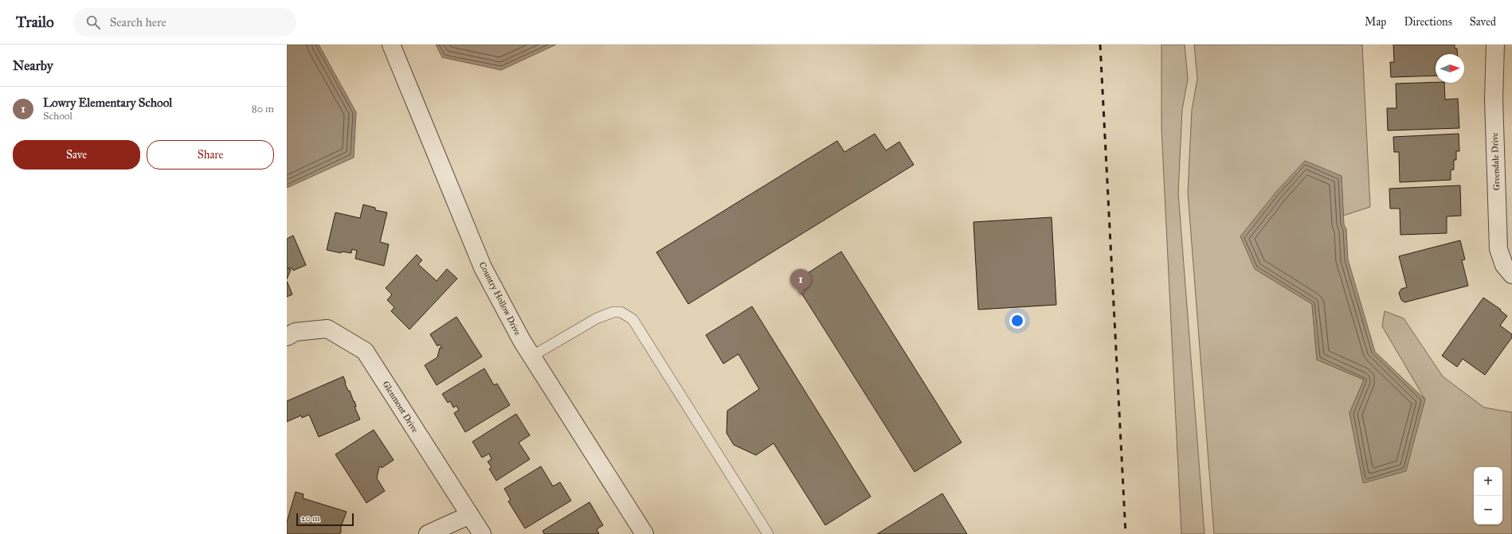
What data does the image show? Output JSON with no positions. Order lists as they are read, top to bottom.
{
  "streets": {
    "street": ["Greendale Drive", "Country Hollow Drive", "Glenmont Drive"]
  },
  "scale_bar": "20 m",
  "north": "right",
  "page": {
    "header": "Trailo",
    "search": "Search here",
    "nav": ["Map", "Directions", "Saved"],
    "heading": "Nearby",
    "list": [
      {
        "mark": "1",
        "name": "Lowry Elementary School",
        "note": "School",
        "value": "80 m"
      }
    ],
    "buttons": ["Save", "Share"],
    "pins": "1",
    "map_buttons": ["+", "−"],
    "scale": "20 m"
  }
}
